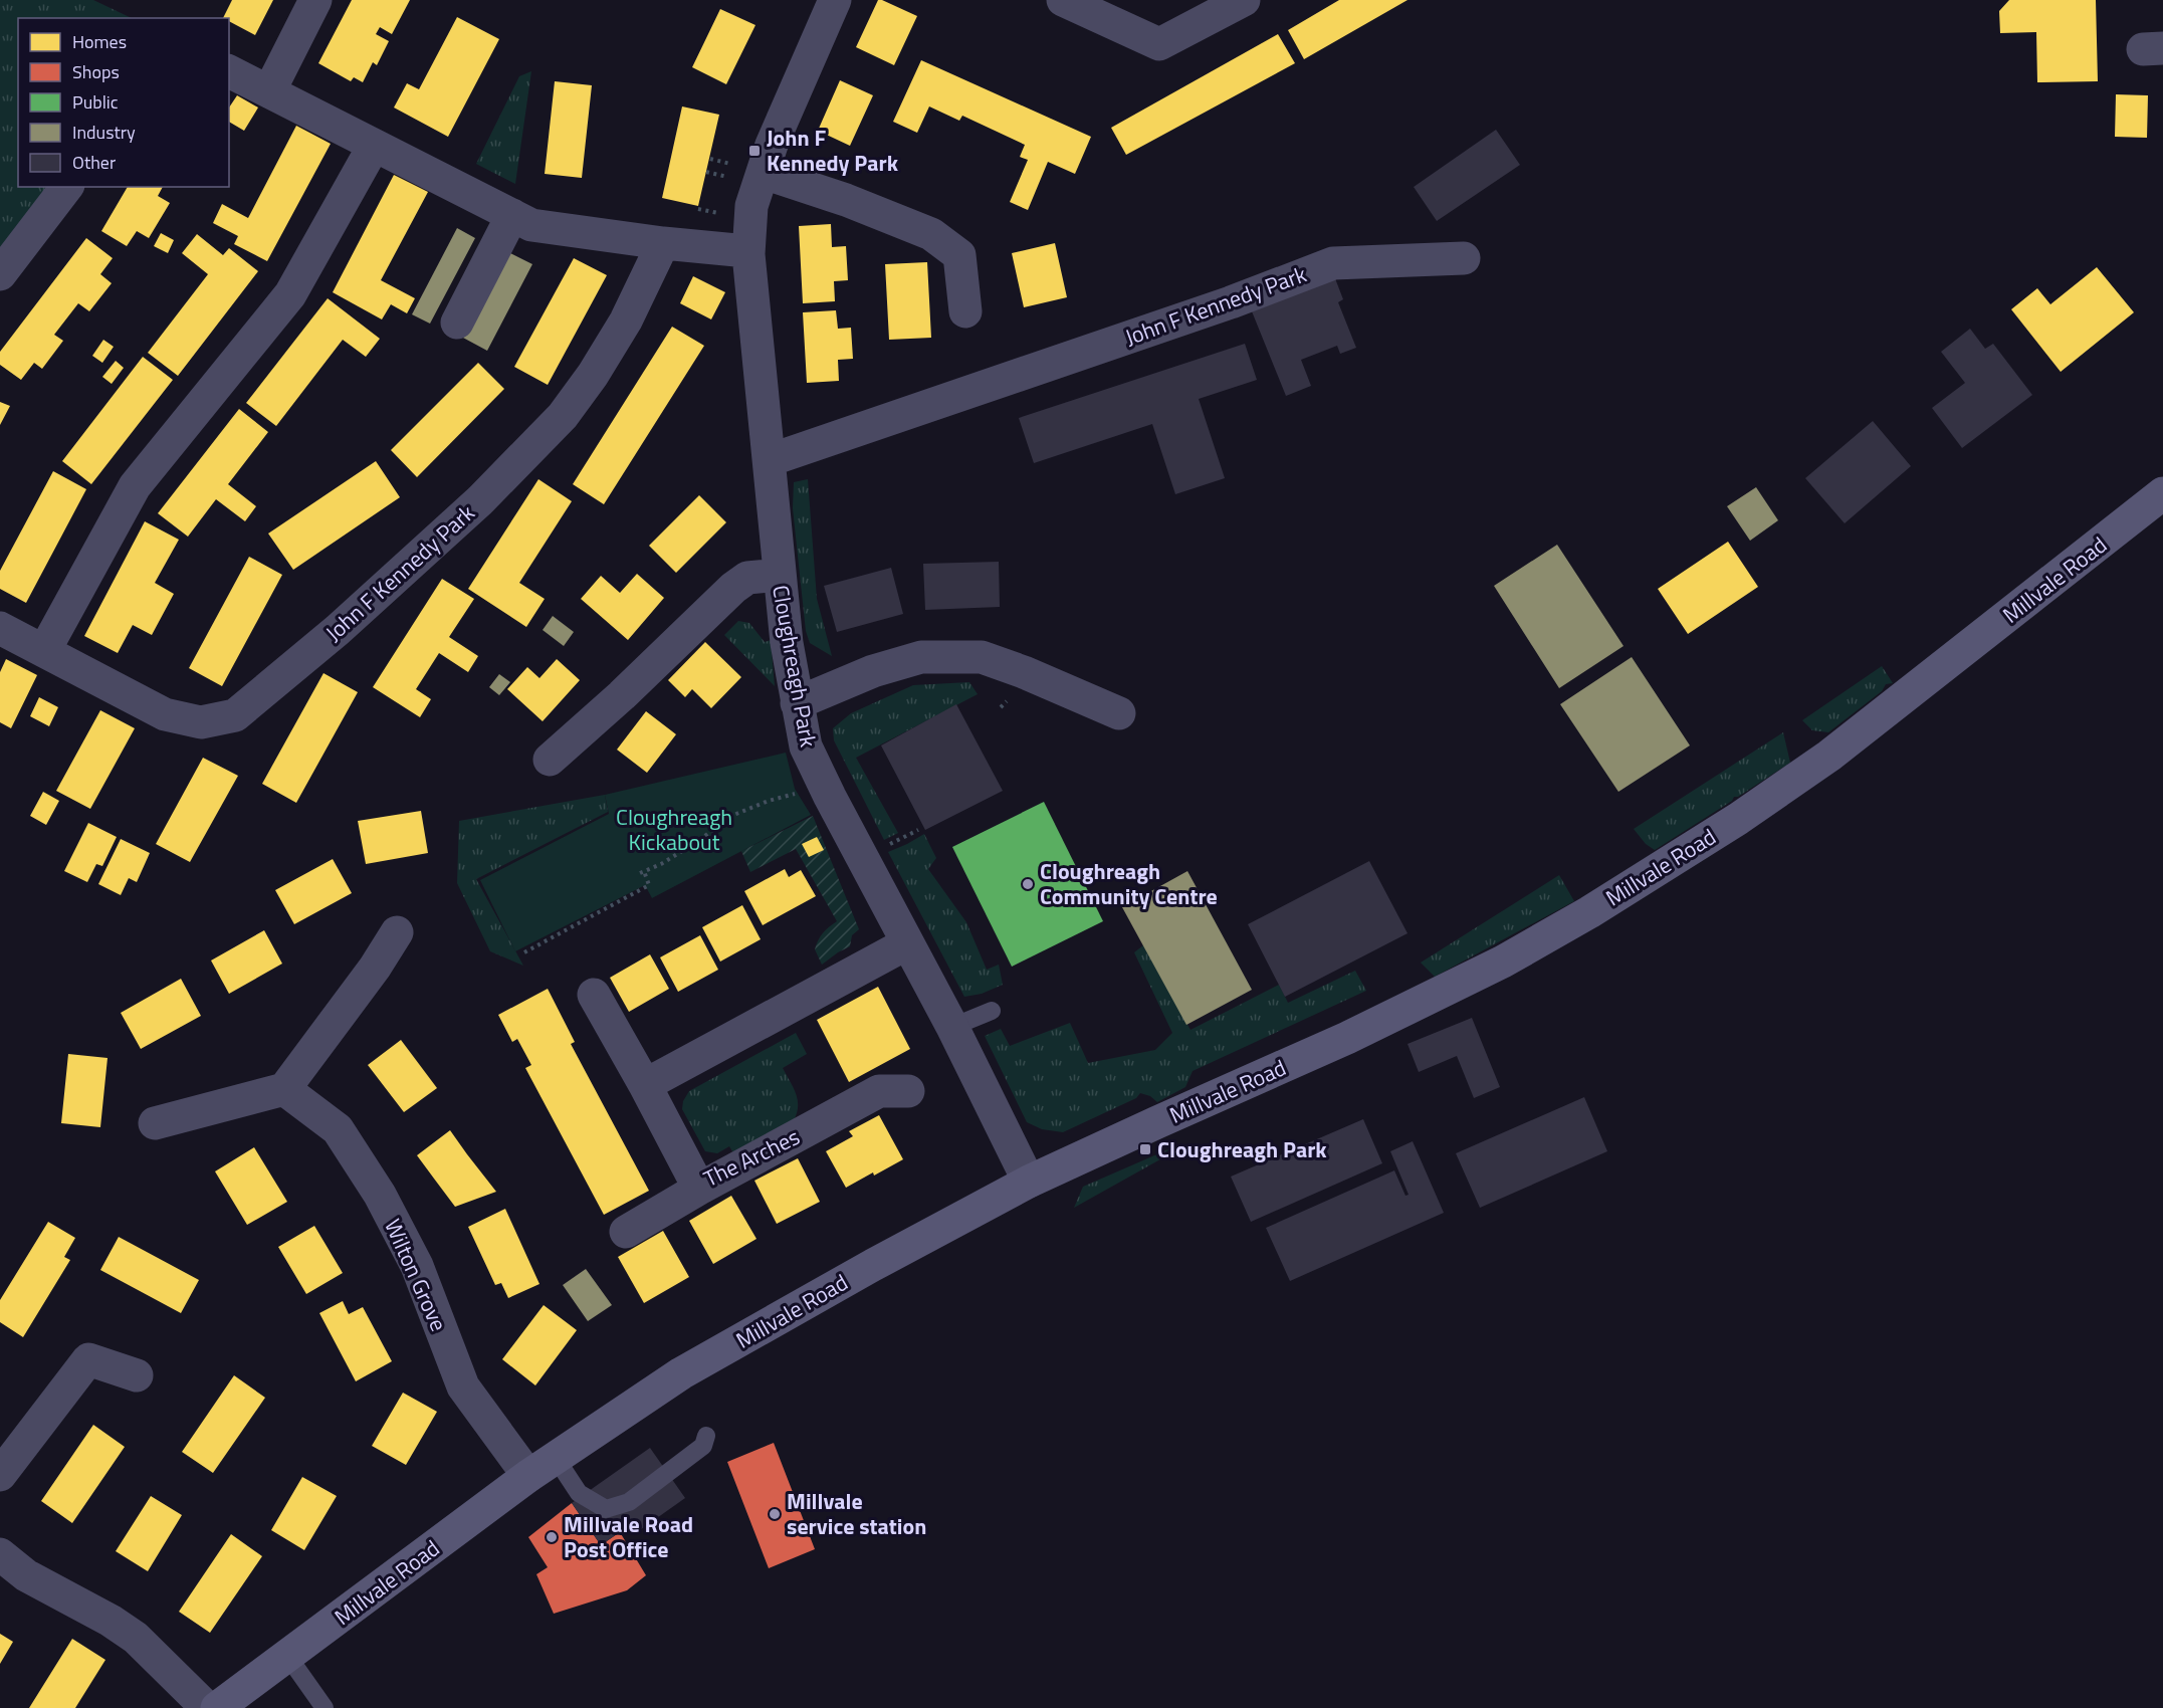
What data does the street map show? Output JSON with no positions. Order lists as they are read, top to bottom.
{
  "streets": {
    "main road": ["Millvale Road"],
    "street": [
      "John F Kennedy Park",
      "Cloughreagh Park",
      "The Arches",
      "Wilton Grove"
    ]
  },
  "crossings": [
    ["John F Kennedy Park", "Cloughreagh Park"],
    ["Millvale Road", "Cloughreagh Park"],
    ["Millvale Road", "Wilton Grove"]
  ],
  "parks": ["Cloughreagh Kickabout"],
  "places": {
    "transit": ["John F Kennedy Park", "Cloughreagh Park"],
    "other": ["Cloughreagh Community Centre", "Millvale service station", "Millvale Road Post Office"]
  },
  "legend": [
    "Homes",
    "Shops",
    "Public",
    "Industry",
    "Other"
  ]
}
